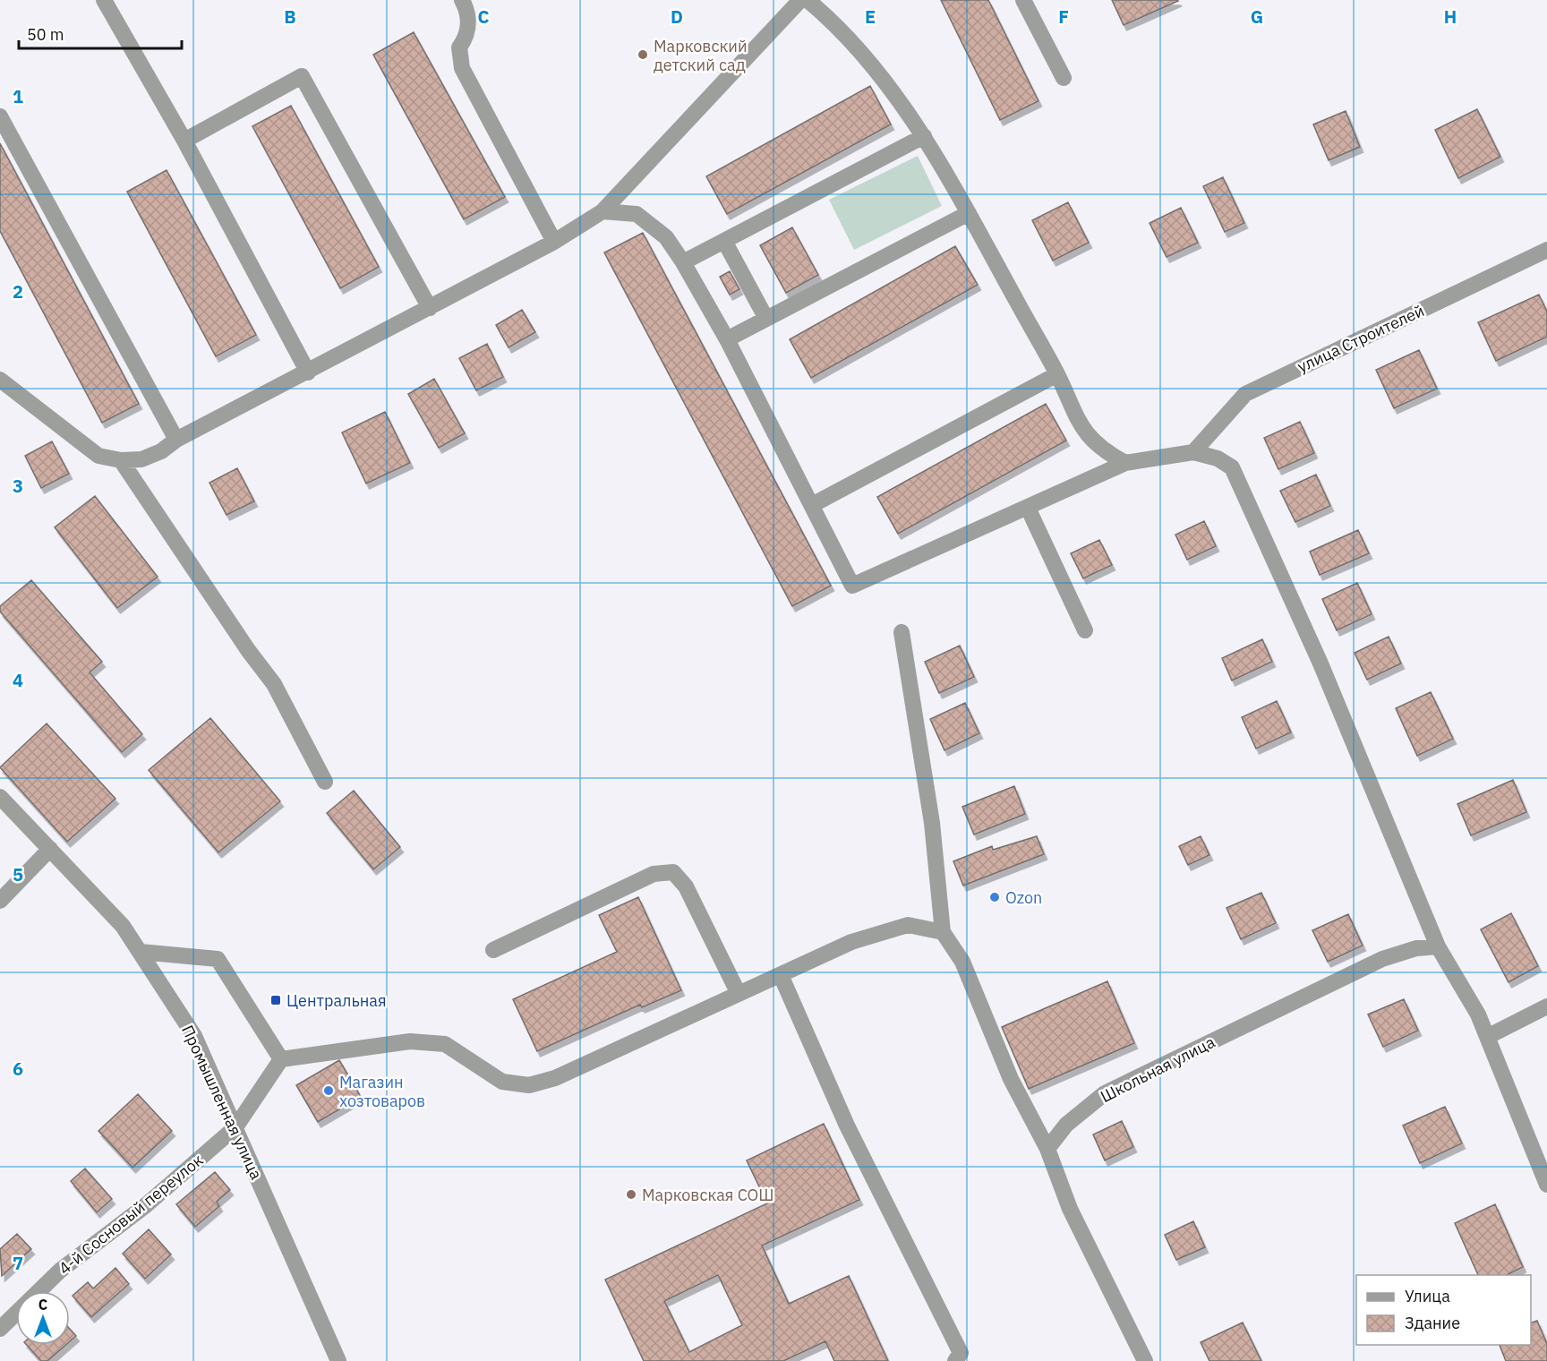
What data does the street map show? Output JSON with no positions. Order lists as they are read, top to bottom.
{
  "streets": {
    "street": [
      "улица Строителей",
      "Школьная улица",
      "Промышленная улица",
      "4-й Сосновый переулок"
    ]
  },
  "crossings": [
    ["Промышленная улица", "4-й Сосновый переулок"]
  ],
  "places": {
    "other": [
      "Марковский детский сад",
      "Ozon",
      "Магазин хозтоваров",
      "Марковская СОШ"
    ],
    "transit": ["Центральная"]
  },
  "legend": ["Улица", "Здание"],
  "scale_bar": "50 m",
  "north": "top",
  "grid": {
    "columns": [
      "B",
      "C",
      "D",
      "E",
      "F",
      "G",
      "H"
    ],
    "rows": [
      "1",
      "2",
      "3",
      "4",
      "5",
      "6",
      "7"
    ]
  }
}
